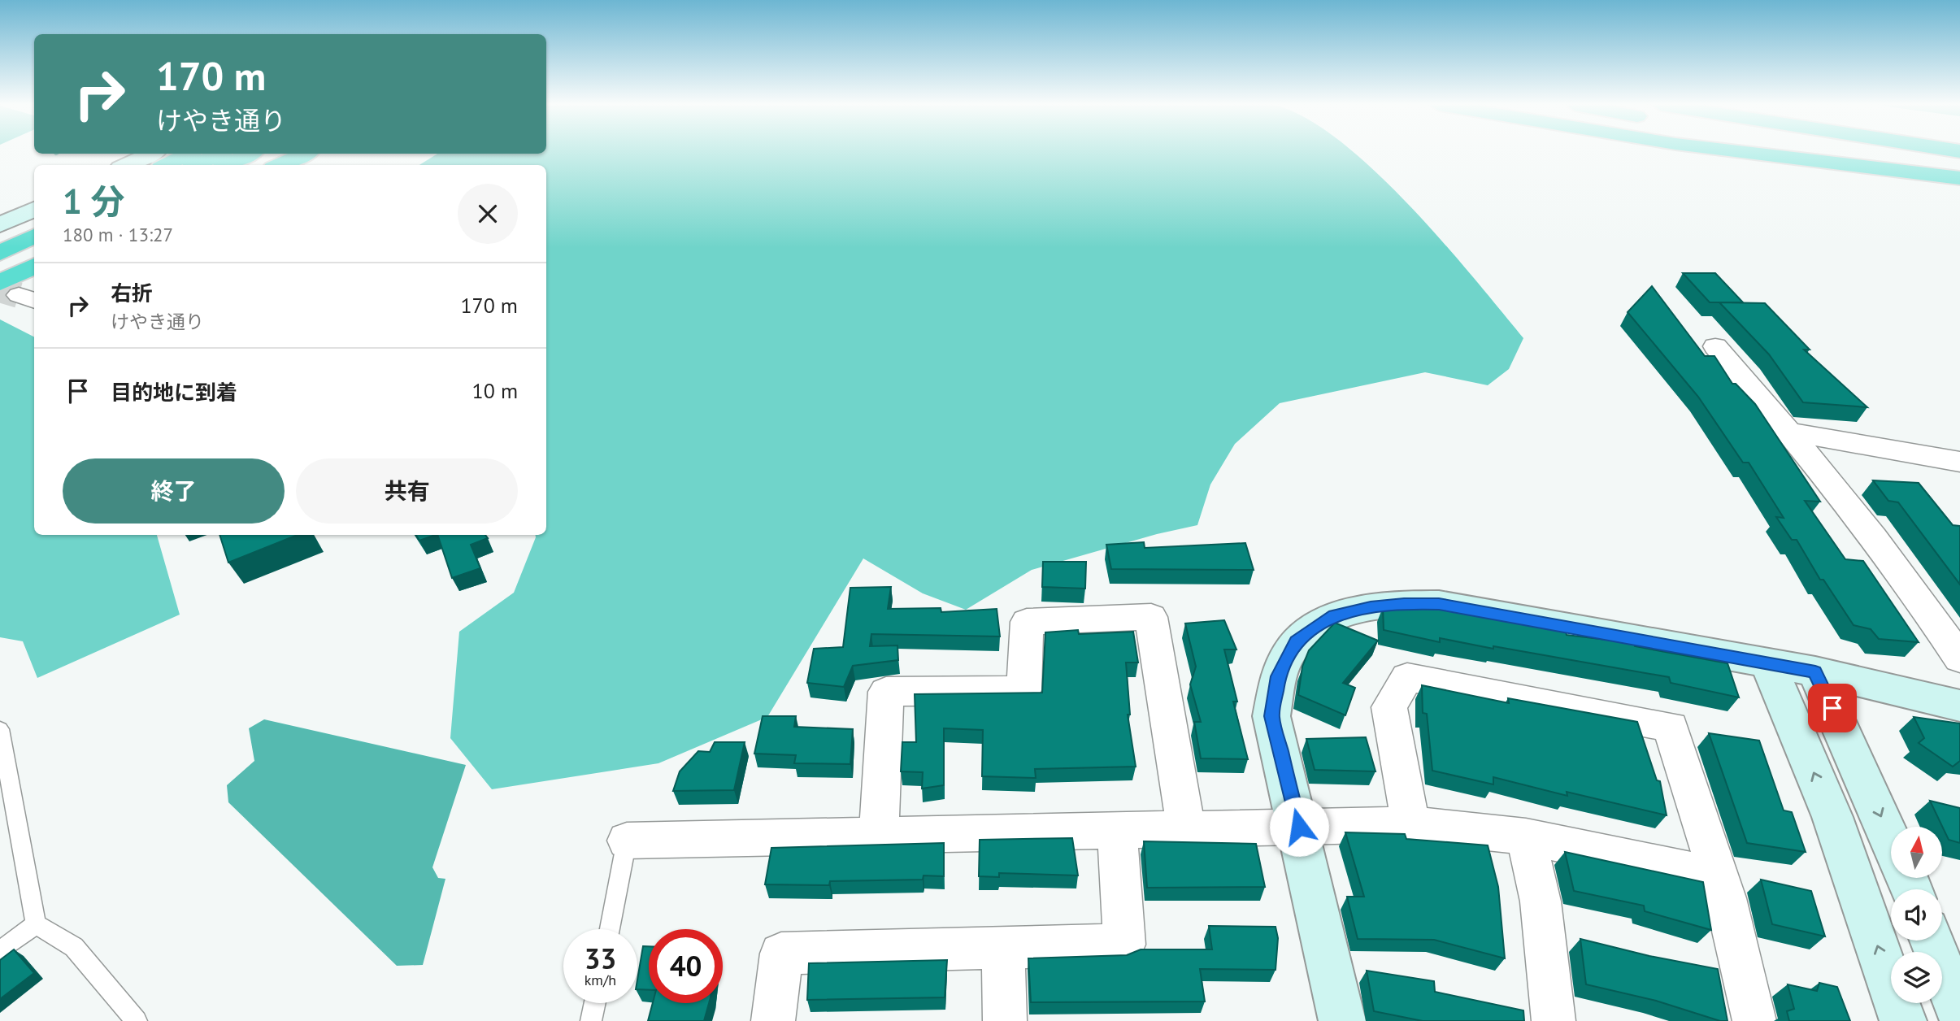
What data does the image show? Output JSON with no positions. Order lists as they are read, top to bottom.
{
  "north": "top",
  "page": {
    "turn": ["170 m", "けやき通り"],
    "heading": ["1 分", "180 m · 13:27"],
    "list": [
      {
        "name": "右折",
        "note": "けやき通り",
        "value": "170 m"
      },
      {
        "name": "目的地に到着",
        "value": "10 m"
      }
    ],
    "buttons": ["終了", "共有"],
    "speed": "33 km/h",
    "limit": "40"
  }
}
